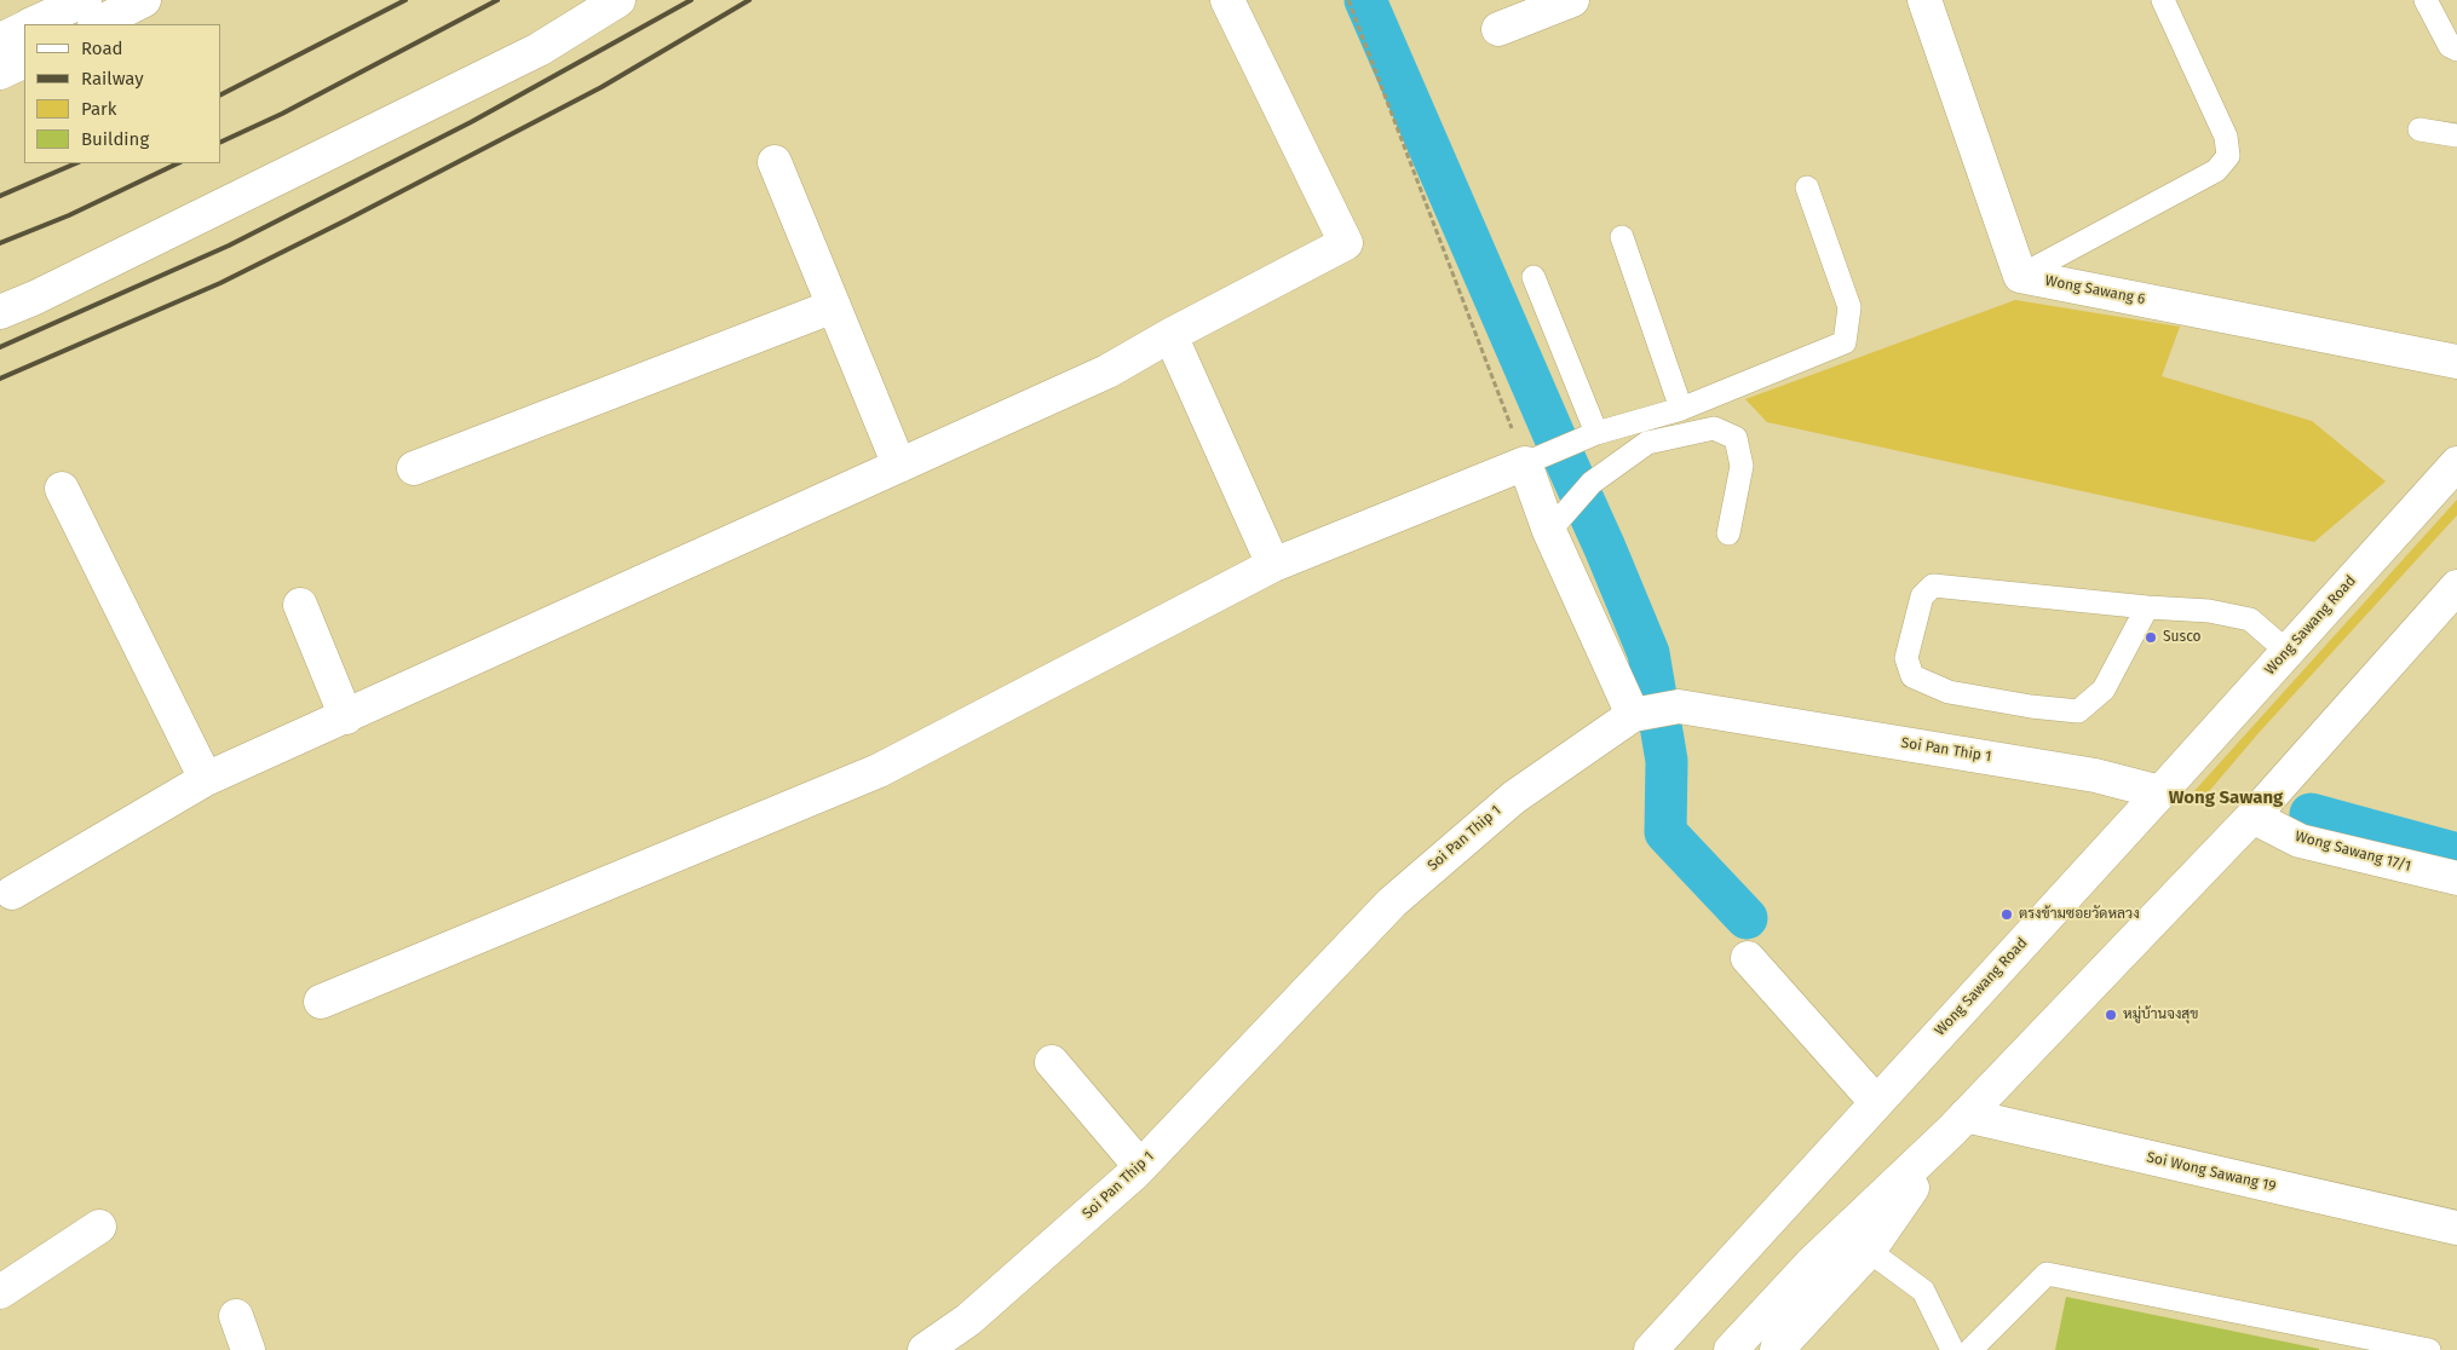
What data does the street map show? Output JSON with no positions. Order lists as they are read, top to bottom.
{
  "streets": {
    "main road": [
      "Wong Sawang 6",
      "Wong Sawang Road",
      "Soi Pan Thip 1",
      "Wong Sawang 17/1",
      "Soi Wong Sawang 19"
    ]
  },
  "crossings": [
    ["Wong Sawang Road", "Soi Pan Thip 1"]
  ],
  "districts": ["Wong Sawang"],
  "places": ["Susco", "ตรงข้ามซอยวัดหลวง", "หมู่บ้านจงสุข"],
  "legend": [
    "Road",
    "Railway",
    "Park",
    "Building"
  ]
}
